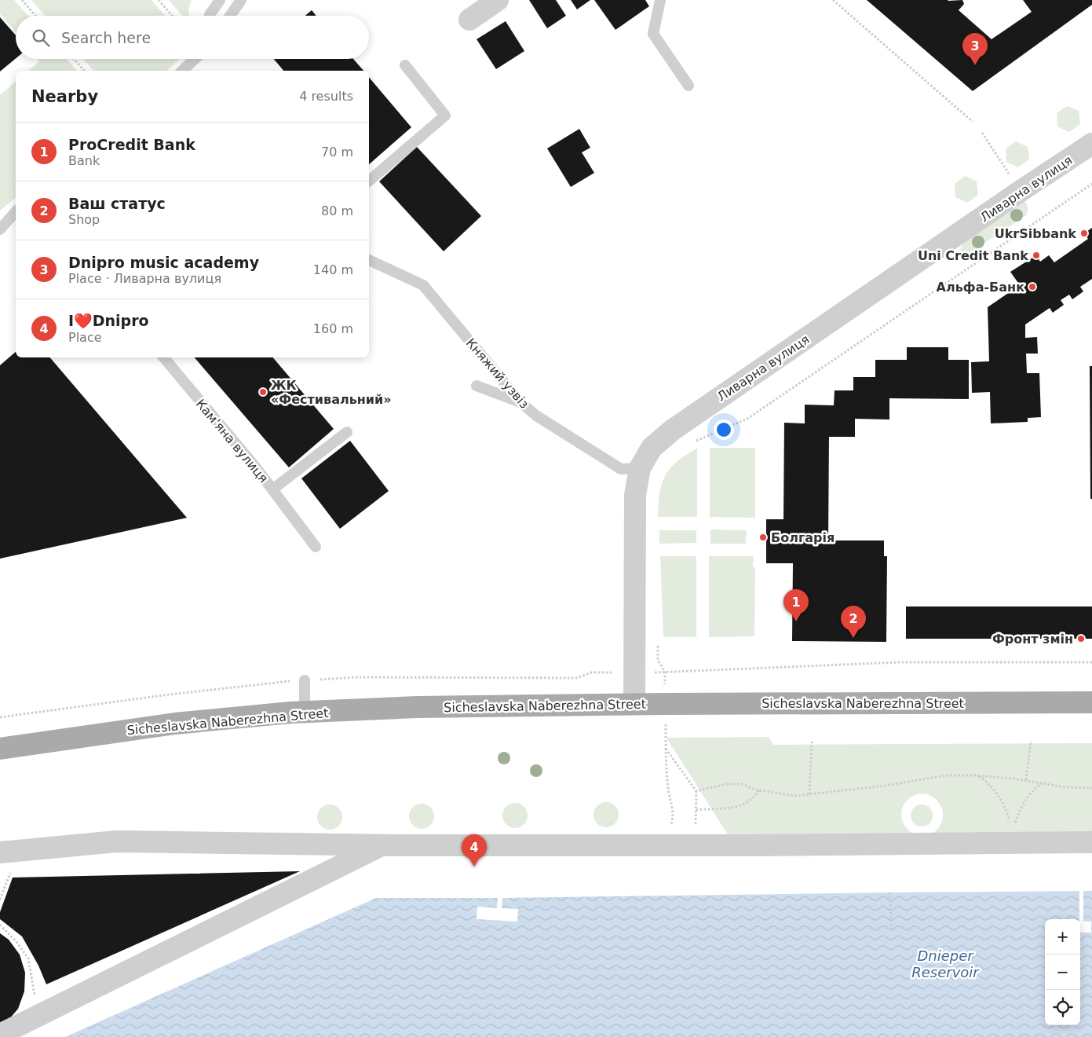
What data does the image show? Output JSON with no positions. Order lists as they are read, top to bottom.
{
  "streets": {
    "main road": ["Sicheslavska Naberezhna Street"],
    "street": ["Ливарна вулиця"],
    "lane": ["Княжий узвіз", "Кам'яна вулиця"]
  },
  "crossings": [
    ["Ливарна вулиця", "Княжий узвіз"],
    ["Ливарна вулиця", "Sicheslavska Naberezhna Street"]
  ],
  "water": ["Dnieper Reservoir"],
  "places": [
    "UkrSibbank",
    "Uni Credit Bank",
    "Альфа-Банк",
    "ЖК «Фестивальний»",
    "Болгарія",
    "Фронт змін"
  ],
  "page": {
    "search": "Search here",
    "pins": [
      "3",
      "1",
      "2",
      "4"
    ],
    "heading": ["Nearby", "4 results"],
    "list": [
      {
        "mark": "1",
        "name": "ProCredit Bank",
        "note": "Bank",
        "value": "70 m"
      },
      {
        "mark": "2",
        "name": "Ваш статус",
        "note": "Shop",
        "value": "80 m"
      },
      {
        "mark": "3",
        "name": "Dnipro music academy",
        "note": "Place · Ливарна вулиця",
        "value": "140 m"
      },
      {
        "mark": "4",
        "name": "I❤️Dnipro",
        "note": "Place",
        "value": "160 m"
      }
    ],
    "map_buttons": ["+", "−"]
  }
}
